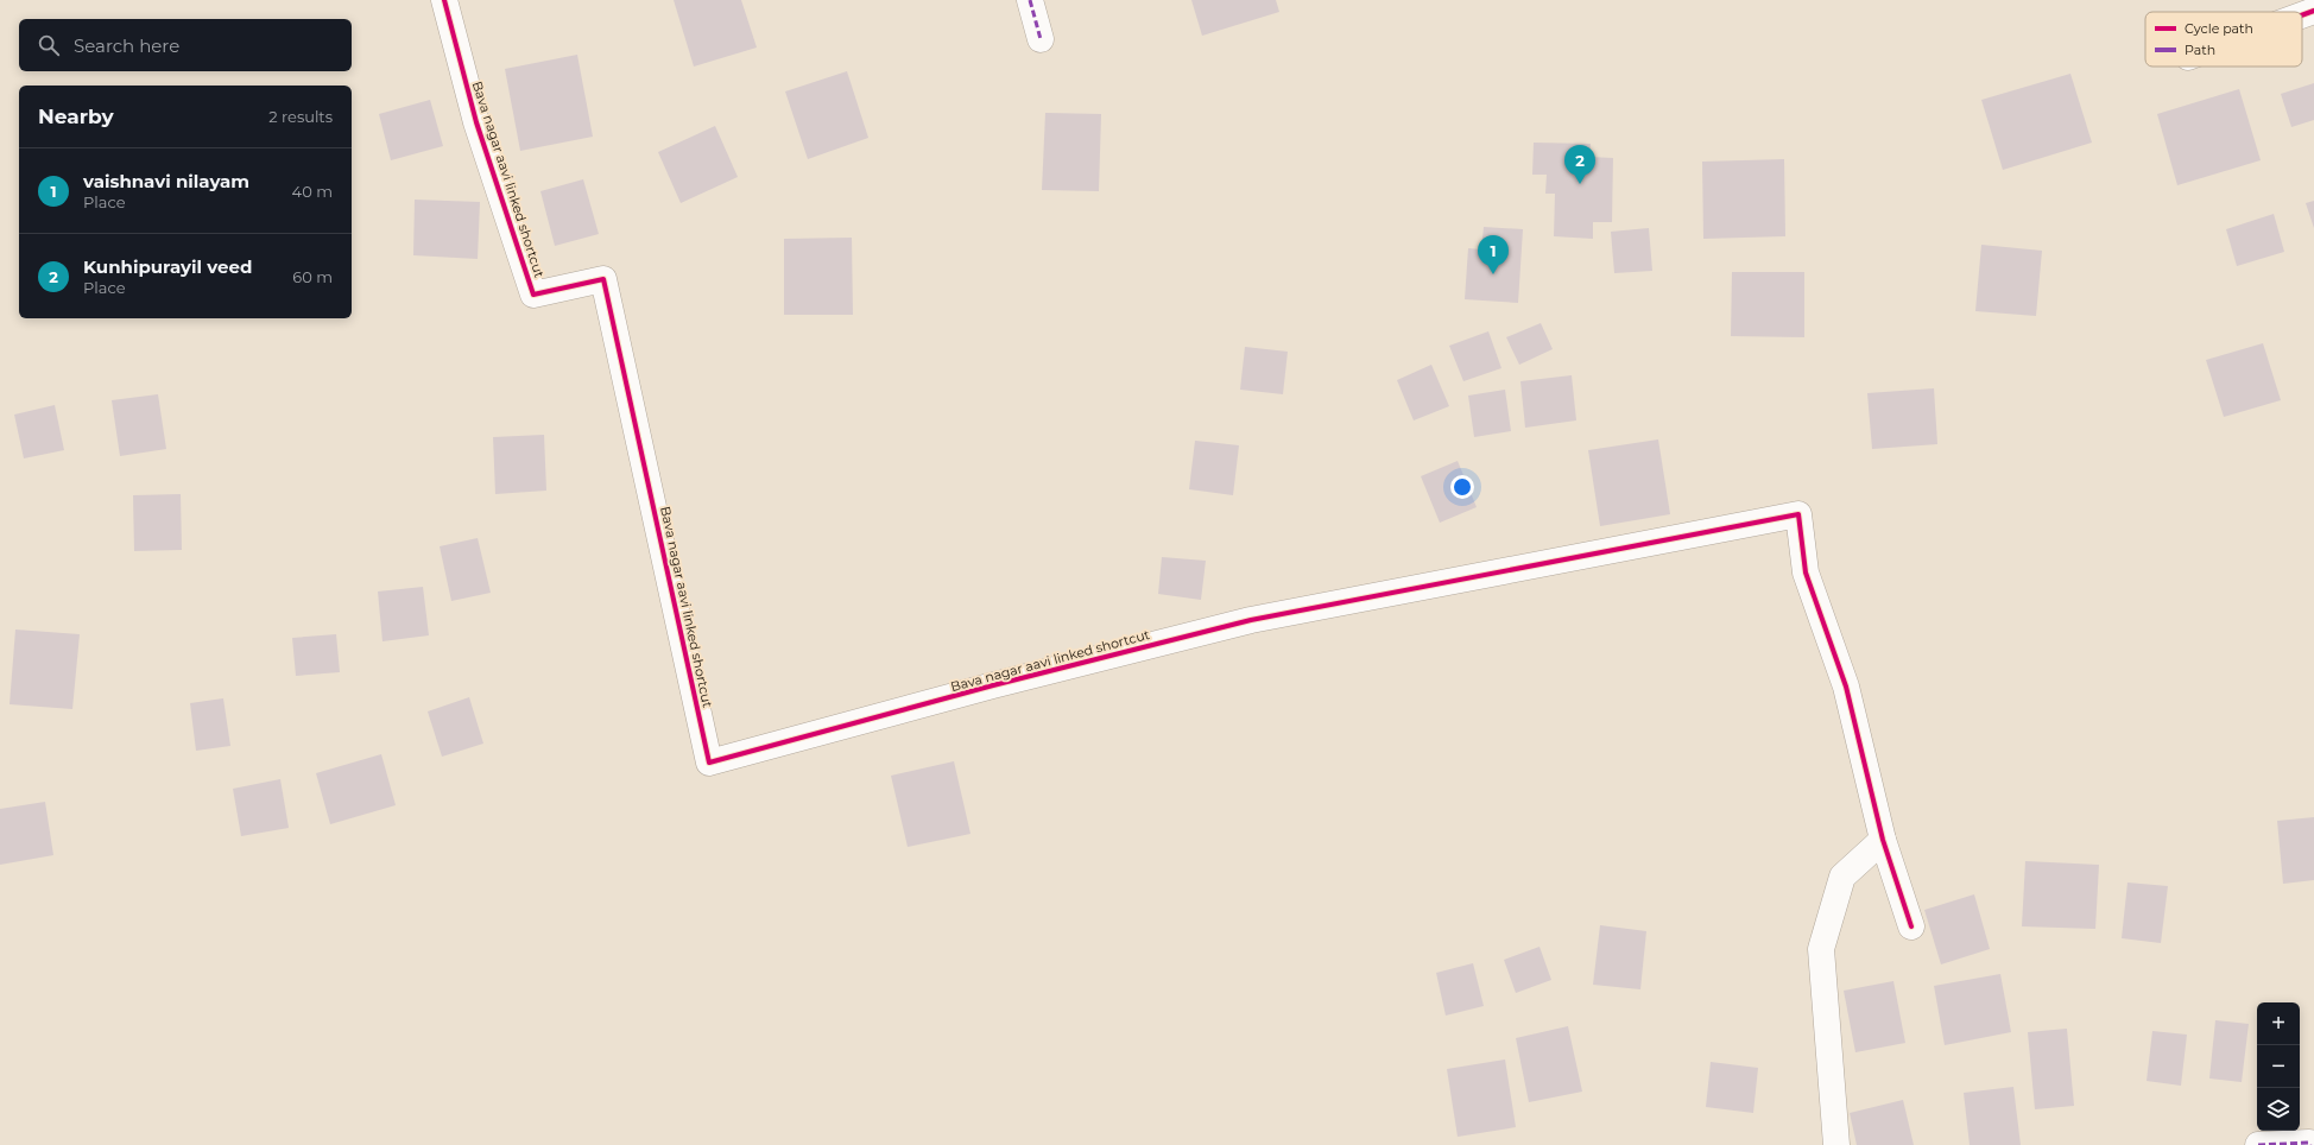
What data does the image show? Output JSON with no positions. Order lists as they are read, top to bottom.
{
  "streets": {
    "street": ["Bava nagar aavi linked shortcut"]
  },
  "legend": ["Cycle path", "Path"],
  "page": {
    "search": "Search here",
    "heading": ["Nearby", "2 results"],
    "pins": ["2", "1"],
    "list": [
      {
        "mark": "1",
        "name": "vaishnavi nilayam",
        "note": "Place",
        "value": "40 m"
      },
      {
        "mark": "2",
        "name": "Kunhipurayil veed",
        "note": "Place",
        "value": "60 m"
      }
    ],
    "map_buttons": ["+", "−"]
  }
}
